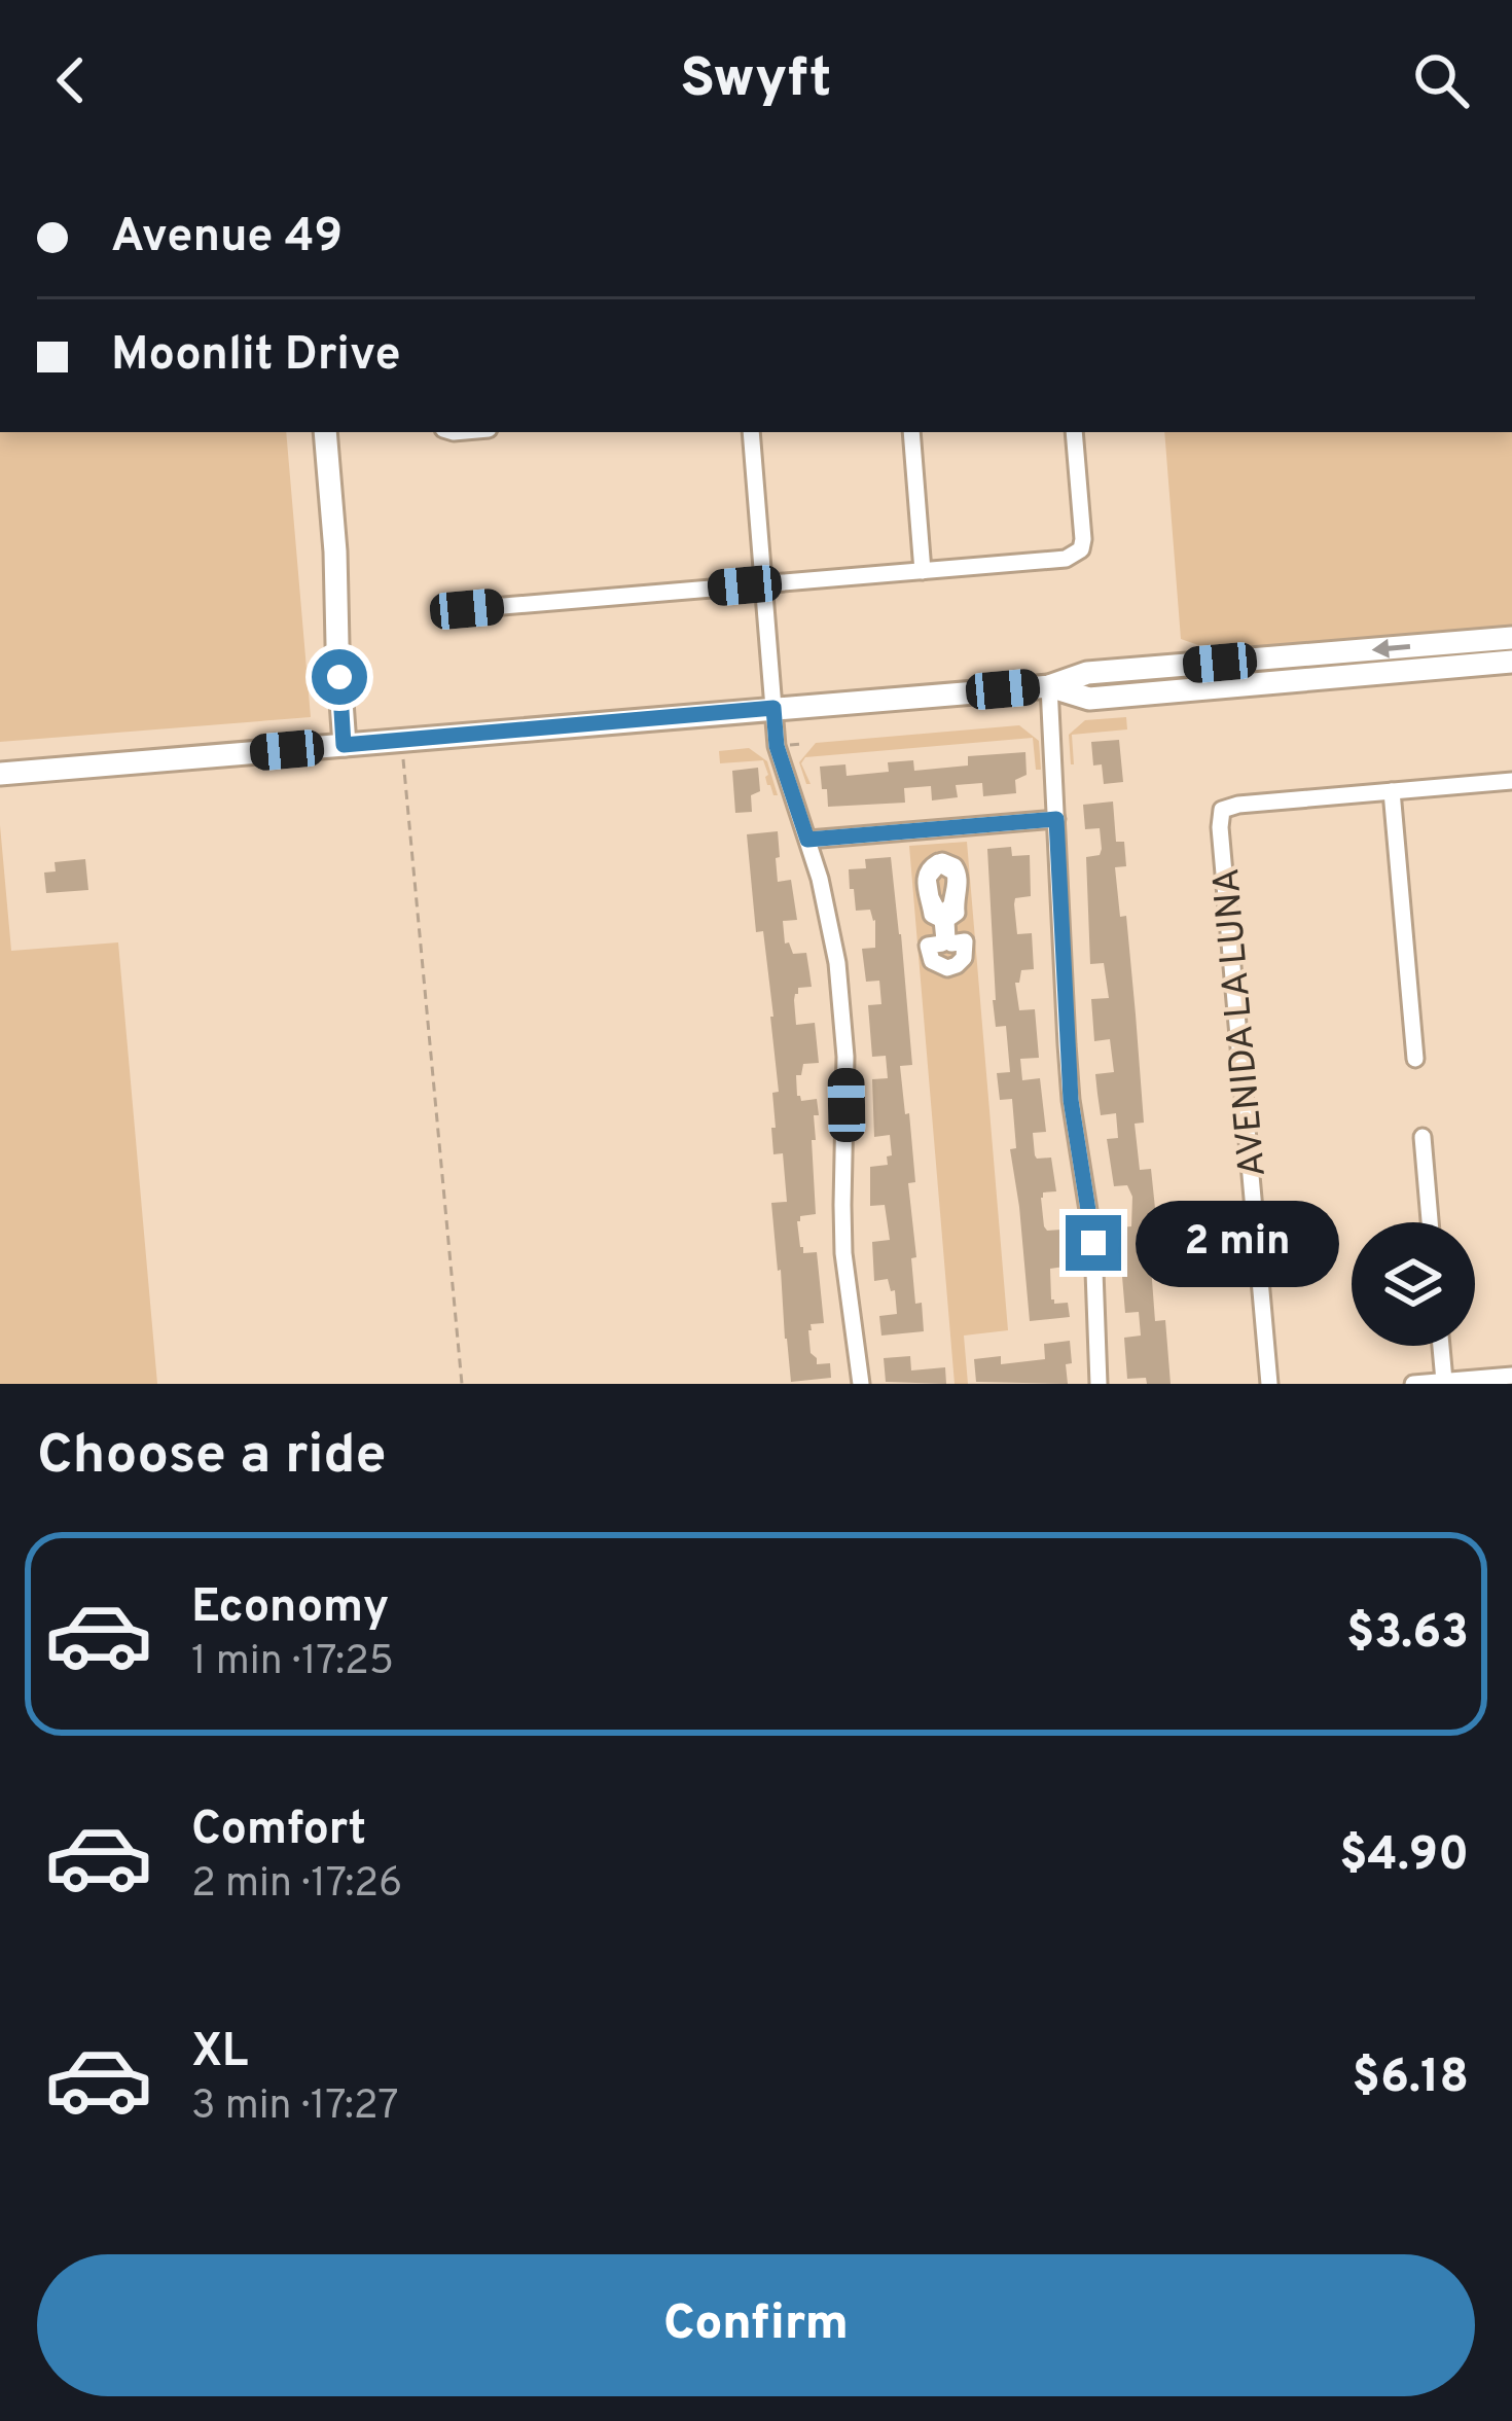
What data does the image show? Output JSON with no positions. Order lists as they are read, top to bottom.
{
  "streets": {
    "street": ["AVENIDA LA LUNA"]
  },
  "page": {
    "header": "Swyft",
    "banner": ["Avenue 49", "Moonlit Drive"],
    "bubble": "2 min",
    "heading": "Choose a ride",
    "list": [
      {
        "name": "Economy",
        "note": "1 min · 17:25",
        "value": "$3.63"
      },
      {
        "name": "Comfort",
        "note": "2 min · 17:26",
        "value": "$4.90"
      },
      {
        "name": "XL",
        "note": "3 min · 17:27",
        "value": "$6.18"
      }
    ],
    "buttons": "Confirm"
  }
}
